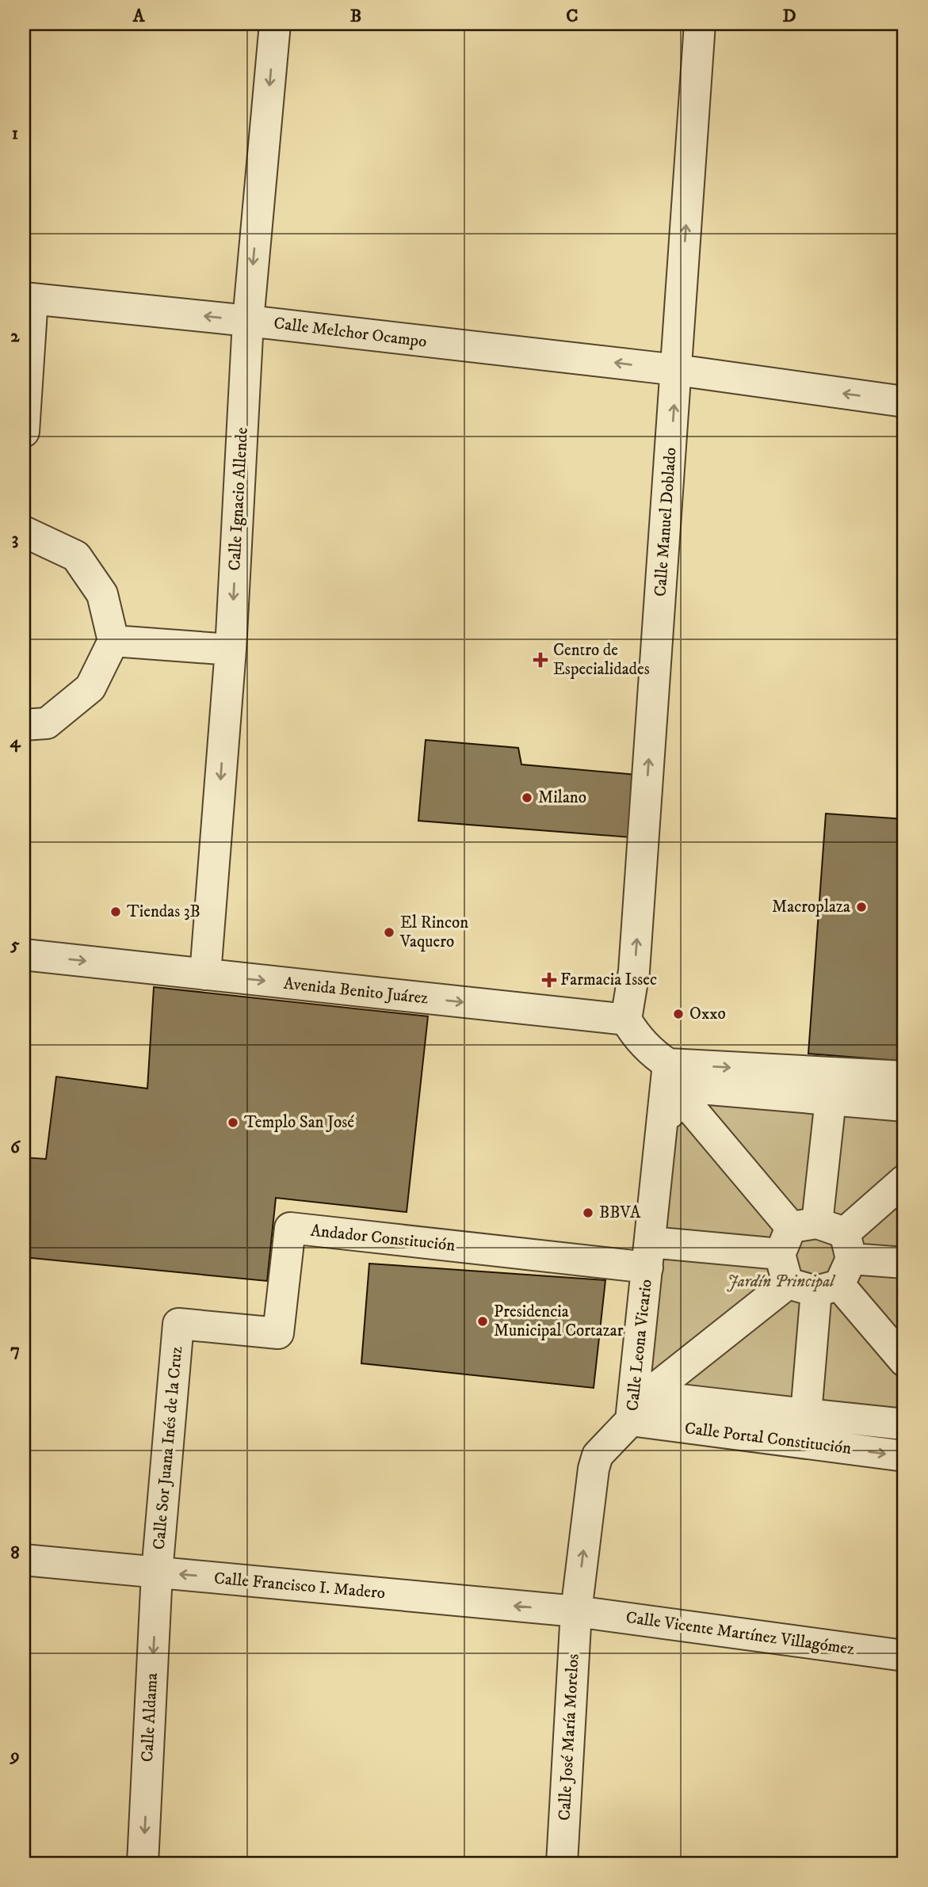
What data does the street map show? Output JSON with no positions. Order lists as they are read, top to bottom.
{
  "streets": {
    "street": [
      "Calle Melchor Ocampo",
      "Calle Ignacio Allende",
      "Calle Manuel Doblado",
      "Avenida Benito Juárez",
      "Andador Constitución",
      "Calle Leona Vicario",
      "Calle Portal Constitución",
      "Calle Sor Juana Inés de la Cruz",
      "Calle Francisco I. Madero",
      "Calle Vicente Martínez Villagómez",
      "Calle Aldama",
      "Calle José María Morelos"
    ]
  },
  "crossings": [
    ["Calle Melchor Ocampo", "Calle Ignacio Allende"],
    ["Calle Melchor Ocampo", "Calle Manuel Doblado"],
    ["Calle Ignacio Allende", "Avenida Benito Juárez"],
    ["Calle Manuel Doblado", "Avenida Benito Juárez"],
    ["Andador Constitución", "Calle Leona Vicario"],
    ["Andador Constitución", "Calle Sor Juana Inés de la Cruz"],
    ["Calle Leona Vicario", "Calle Portal Constitución"],
    ["Calle Leona Vicario", "Calle Francisco I. Madero"],
    ["Calle Leona Vicario", "Calle Vicente Martínez Villagómez"],
    ["Calle Leona Vicario", "Calle José María Morelos"],
    ["Calle Sor Juana Inés de la Cruz", "Calle Francisco I. Madero"],
    ["Calle Sor Juana Inés de la Cruz", "Calle Aldama"],
    ["Calle Francisco I. Madero", "Calle Vicente Martínez Villagómez"],
    ["Calle Francisco I. Madero", "Calle Aldama"],
    ["Calle Francisco I. Madero", "Calle José María Morelos"],
    ["Calle Vicente Martínez Villagómez", "Calle José María Morelos"]
  ],
  "one_way": [
    "Calle Melchor Ocampo",
    "Calle Ignacio Allende",
    "Calle Manuel Doblado",
    "Avenida Benito Juárez",
    "Calle Leona Vicario",
    "Calle Francisco I. Madero",
    "Calle Aldama"
  ],
  "parks": ["Jardín Principal"],
  "places": {
    "health": ["Centro de Especialidades", "Farmacia Issec"],
    "other": [
      "Milano",
      "Macroplaza",
      "Tiendas 3B",
      "El Rincon Vaquero",
      "Oxxo",
      "Templo San José",
      "BBVA",
      "Presidencia Municipal Cortazar"
    ]
  },
  "grid": {
    "columns": [
      "A",
      "B",
      "C",
      "D"
    ],
    "rows": [
      "1",
      "2",
      "3",
      "4",
      "5",
      "6",
      "7",
      "8",
      "9"
    ]
  }
}
